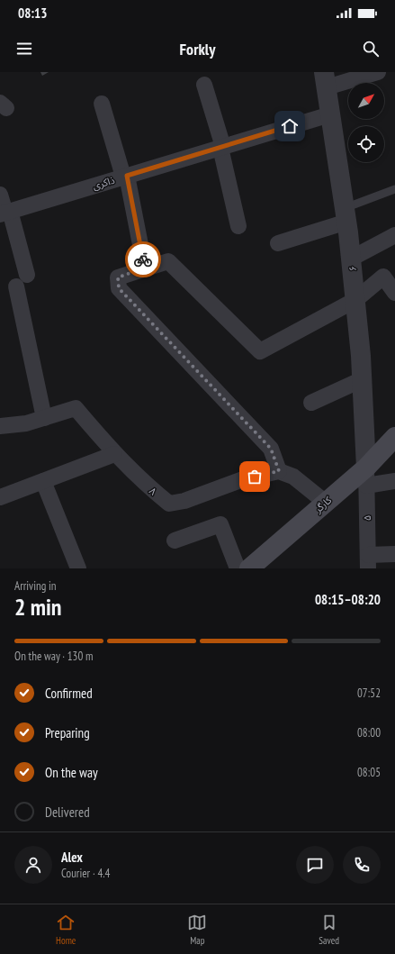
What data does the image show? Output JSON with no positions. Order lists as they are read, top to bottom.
{
  "streets": {
    "main road": ["کارگر"],
    "street": [
      "ذاکری",
      "۶",
      "۸",
      "۵"
    ]
  },
  "crossings": [
    ["ذاکری", "۶"],
    ["۶", "کارگر"],
    ["۶", "۵"],
    ["کارگر", "۵"]
  ],
  "north": "top right",
  "page": {
    "status": "08:13",
    "header": "Forkly",
    "heading": ["2 min", "Arriving in", "08:15–08:20"],
    "panel": ["Alex", "Courier · 4.4"],
    "bar": "On the way · 130 m",
    "list": [
      ["Confirmed", "07:52"],
      ["Preparing", "08:00"],
      ["On the way", "08:05"],
      "Delivered"
    ],
    "tabs": ["Home", "Map", "Saved"]
  }
}
